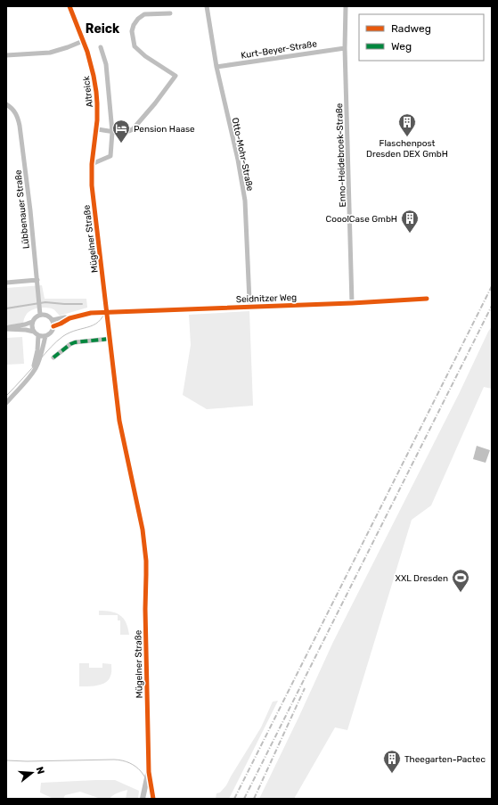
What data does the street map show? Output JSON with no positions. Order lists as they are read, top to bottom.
{
  "streets": {
    "street": [
      "Kurt-Beyer-Straße",
      "Altreick",
      "Otto-Mohr-Straße",
      "Enno-Heidebroek-Straße",
      "Lübbenauer Straße",
      "Mügelner Straße",
      "Seidnitzer Weg"
    ]
  },
  "crossings": [
    ["Kurt-Beyer-Straße", "Otto-Mohr-Straße"],
    ["Kurt-Beyer-Straße", "Enno-Heidebroek-Straße"],
    ["Altreick", "Mügelner Straße"],
    ["Otto-Mohr-Straße", "Seidnitzer Weg"],
    ["Enno-Heidebroek-Straße", "Seidnitzer Weg"],
    ["Mügelner Straße", "Seidnitzer Weg"]
  ],
  "districts": ["Reick"],
  "places": {
    "building": ["Flaschenpost Dresden DEX GmbH", "CooolCase GmbH", "Theegarten-Pactec"],
    "hotel": ["Pension Haase"],
    "sports": ["XXL Dresden"]
  },
  "legend": ["Radweg", "Weg"],
  "north": "right"
}
